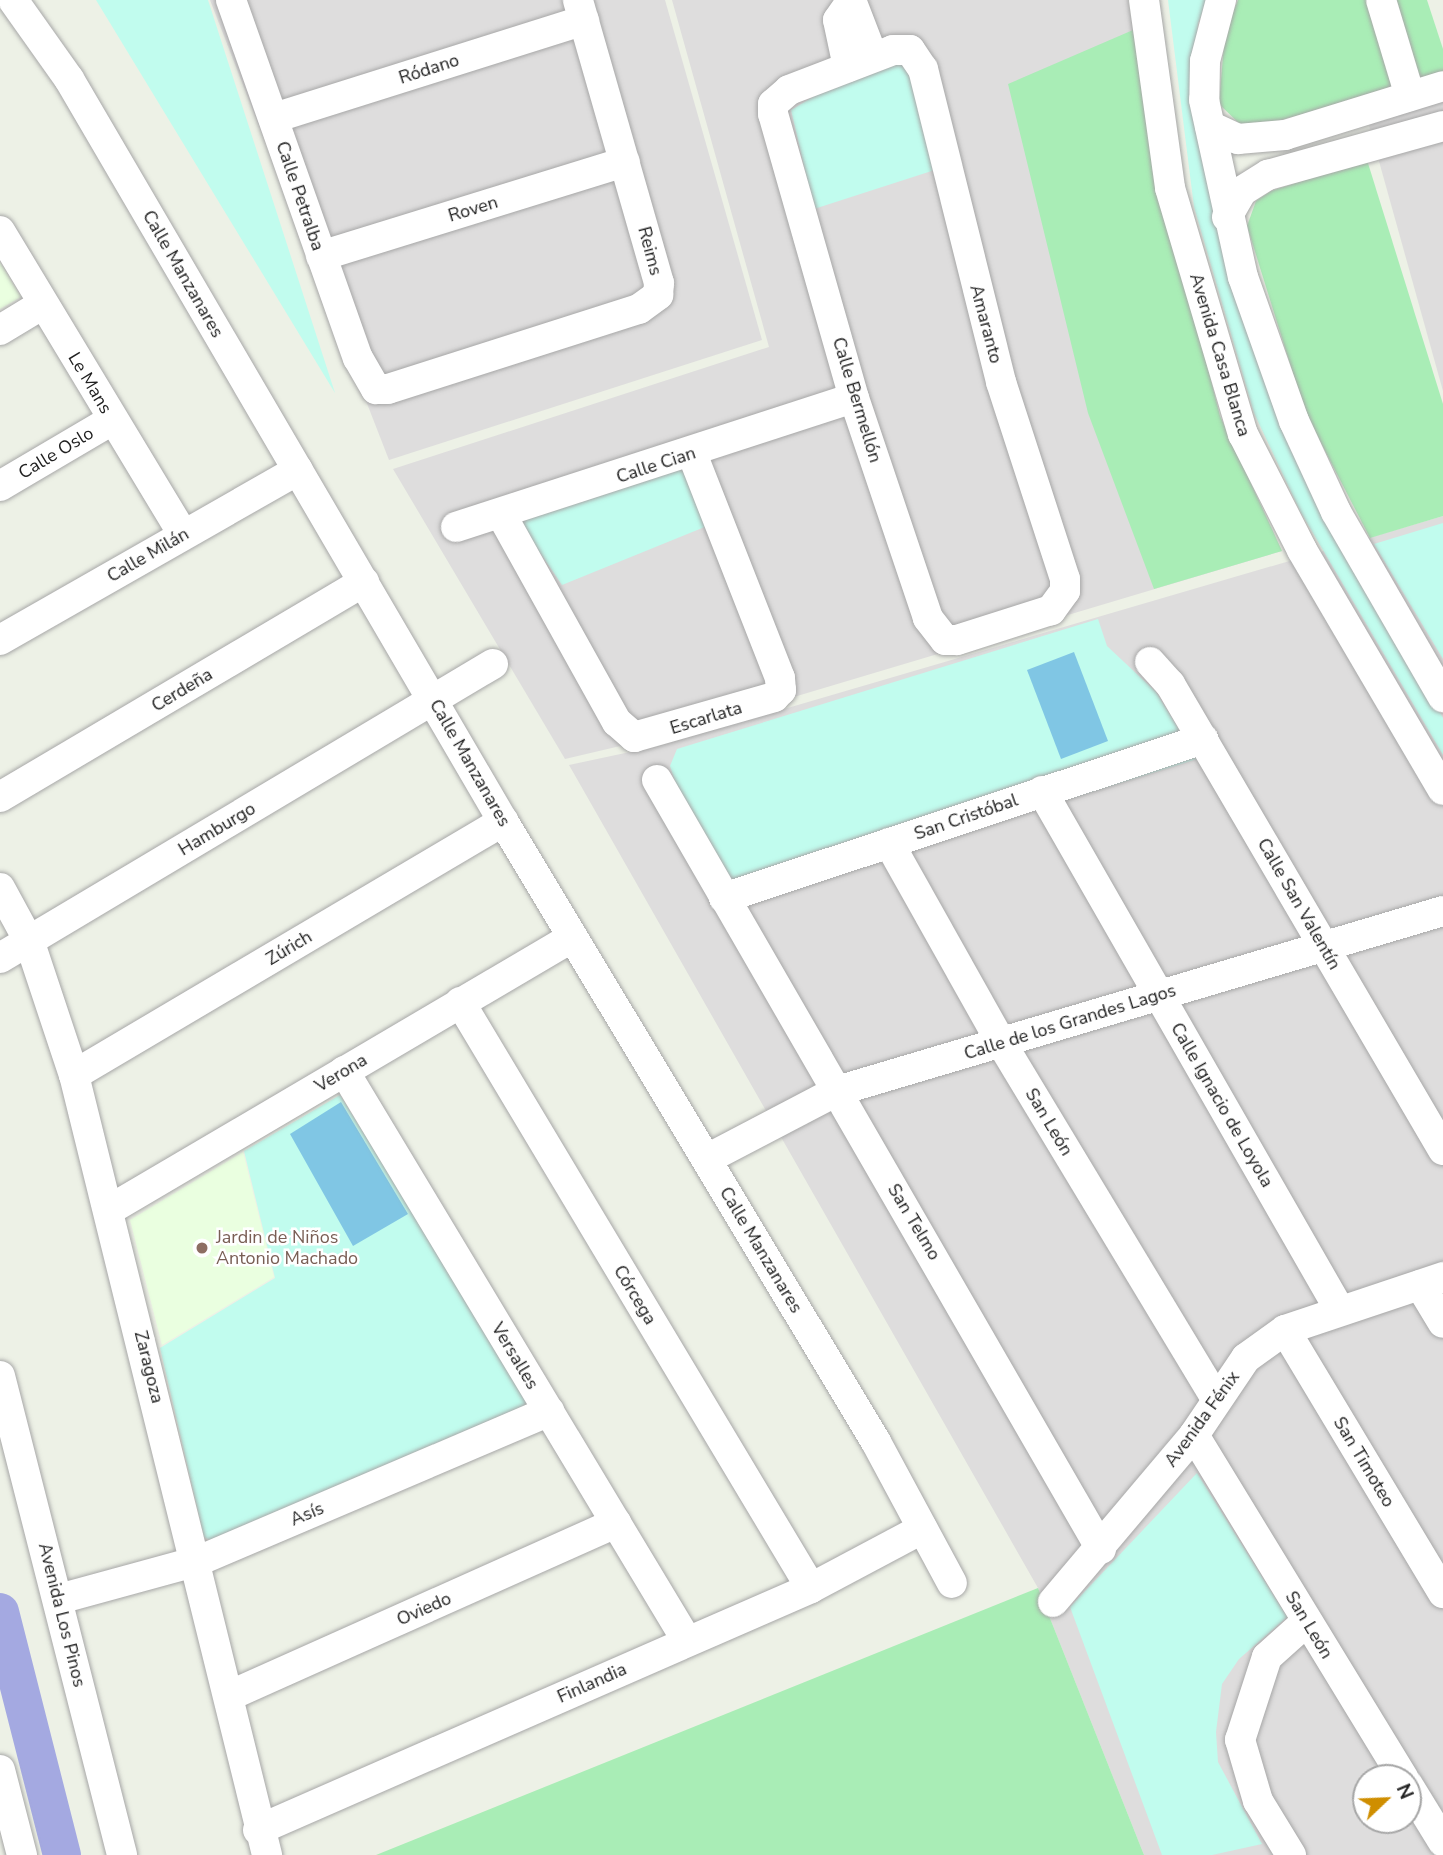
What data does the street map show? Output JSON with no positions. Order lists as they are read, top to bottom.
{
  "streets": {
    "street": [
      "Ródano",
      "Calle Petralba",
      "Roven",
      "Reims",
      "Calle Manzanares",
      "Amaranto",
      "Avenida Casa Blanca",
      "Le Mans",
      "Calle Bermellón",
      "Calle Oslo",
      "Calle Cian",
      "Calle Milán",
      "Cerdeña",
      "Escarlata",
      "San Cristóbal",
      "Hamburgo",
      "Calle San Valentín",
      "Zúrich",
      "Calle de los Grandes Lagos",
      "Verona",
      "Calle Ignacio de Loyola",
      "San León",
      "San Telmo",
      "Córcega",
      "Versalles",
      "Zaragoza",
      "Avenida Fénix",
      "San Timoteo",
      "Asís",
      "Oviedo",
      "Avenida Los Pinos",
      "Finlandia"
    ]
  },
  "crossings": [
    ["Ródano", "Calle Petralba"],
    ["Ródano", "Reims"],
    ["Calle Petralba", "Roven"],
    ["Calle Petralba", "Reims"],
    ["Roven", "Reims"],
    ["Calle Manzanares", "Calle Milán"],
    ["Calle Manzanares", "Cerdeña"],
    ["Calle Manzanares", "Hamburgo"],
    ["Calle Manzanares", "Zúrich"],
    ["Calle Manzanares", "Calle de los Grandes Lagos"],
    ["Calle Manzanares", "Verona"],
    ["Calle Manzanares", "Finlandia"],
    ["Amaranto", "Calle Bermellón"],
    ["Le Mans", "Calle Oslo"],
    ["Le Mans", "Calle Milán"],
    ["Calle Bermellón", "Calle Cian"],
    ["Calle Cian", "Escarlata"],
    ["San Cristóbal", "Calle San Valentín"],
    ["San Cristóbal", "Calle Ignacio de Loyola"],
    ["San Cristóbal", "San León"],
    ["San Cristóbal", "San Telmo"],
    ["Hamburgo", "Zaragoza"],
    ["Calle San Valentín", "Calle de los Grandes Lagos"],
    ["Zúrich", "Zaragoza"],
    ["Calle de los Grandes Lagos", "Calle Ignacio de Loyola"],
    ["Calle de los Grandes Lagos", "San León"],
    ["Calle de los Grandes Lagos", "San Telmo"],
    ["Verona", "Córcega"],
    ["Verona", "Versalles"],
    ["Verona", "Zaragoza"],
    ["Calle Ignacio de Loyola", "Avenida Fénix"],
    ["San León", "Avenida Fénix"],
    ["San Telmo", "Avenida Fénix"],
    ["Córcega", "Finlandia"],
    ["Versalles", "Asís"],
    ["Versalles", "Oviedo"],
    ["Versalles", "Finlandia"],
    ["Zaragoza", "Asís"],
    ["Zaragoza", "Oviedo"],
    ["Zaragoza", "Finlandia"],
    ["Avenida Fénix", "San Timoteo"],
    ["Asís", "Avenida Los Pinos"]
  ],
  "places": ["Jardin de Niños Antonio Machado"],
  "north": "top right"
}
